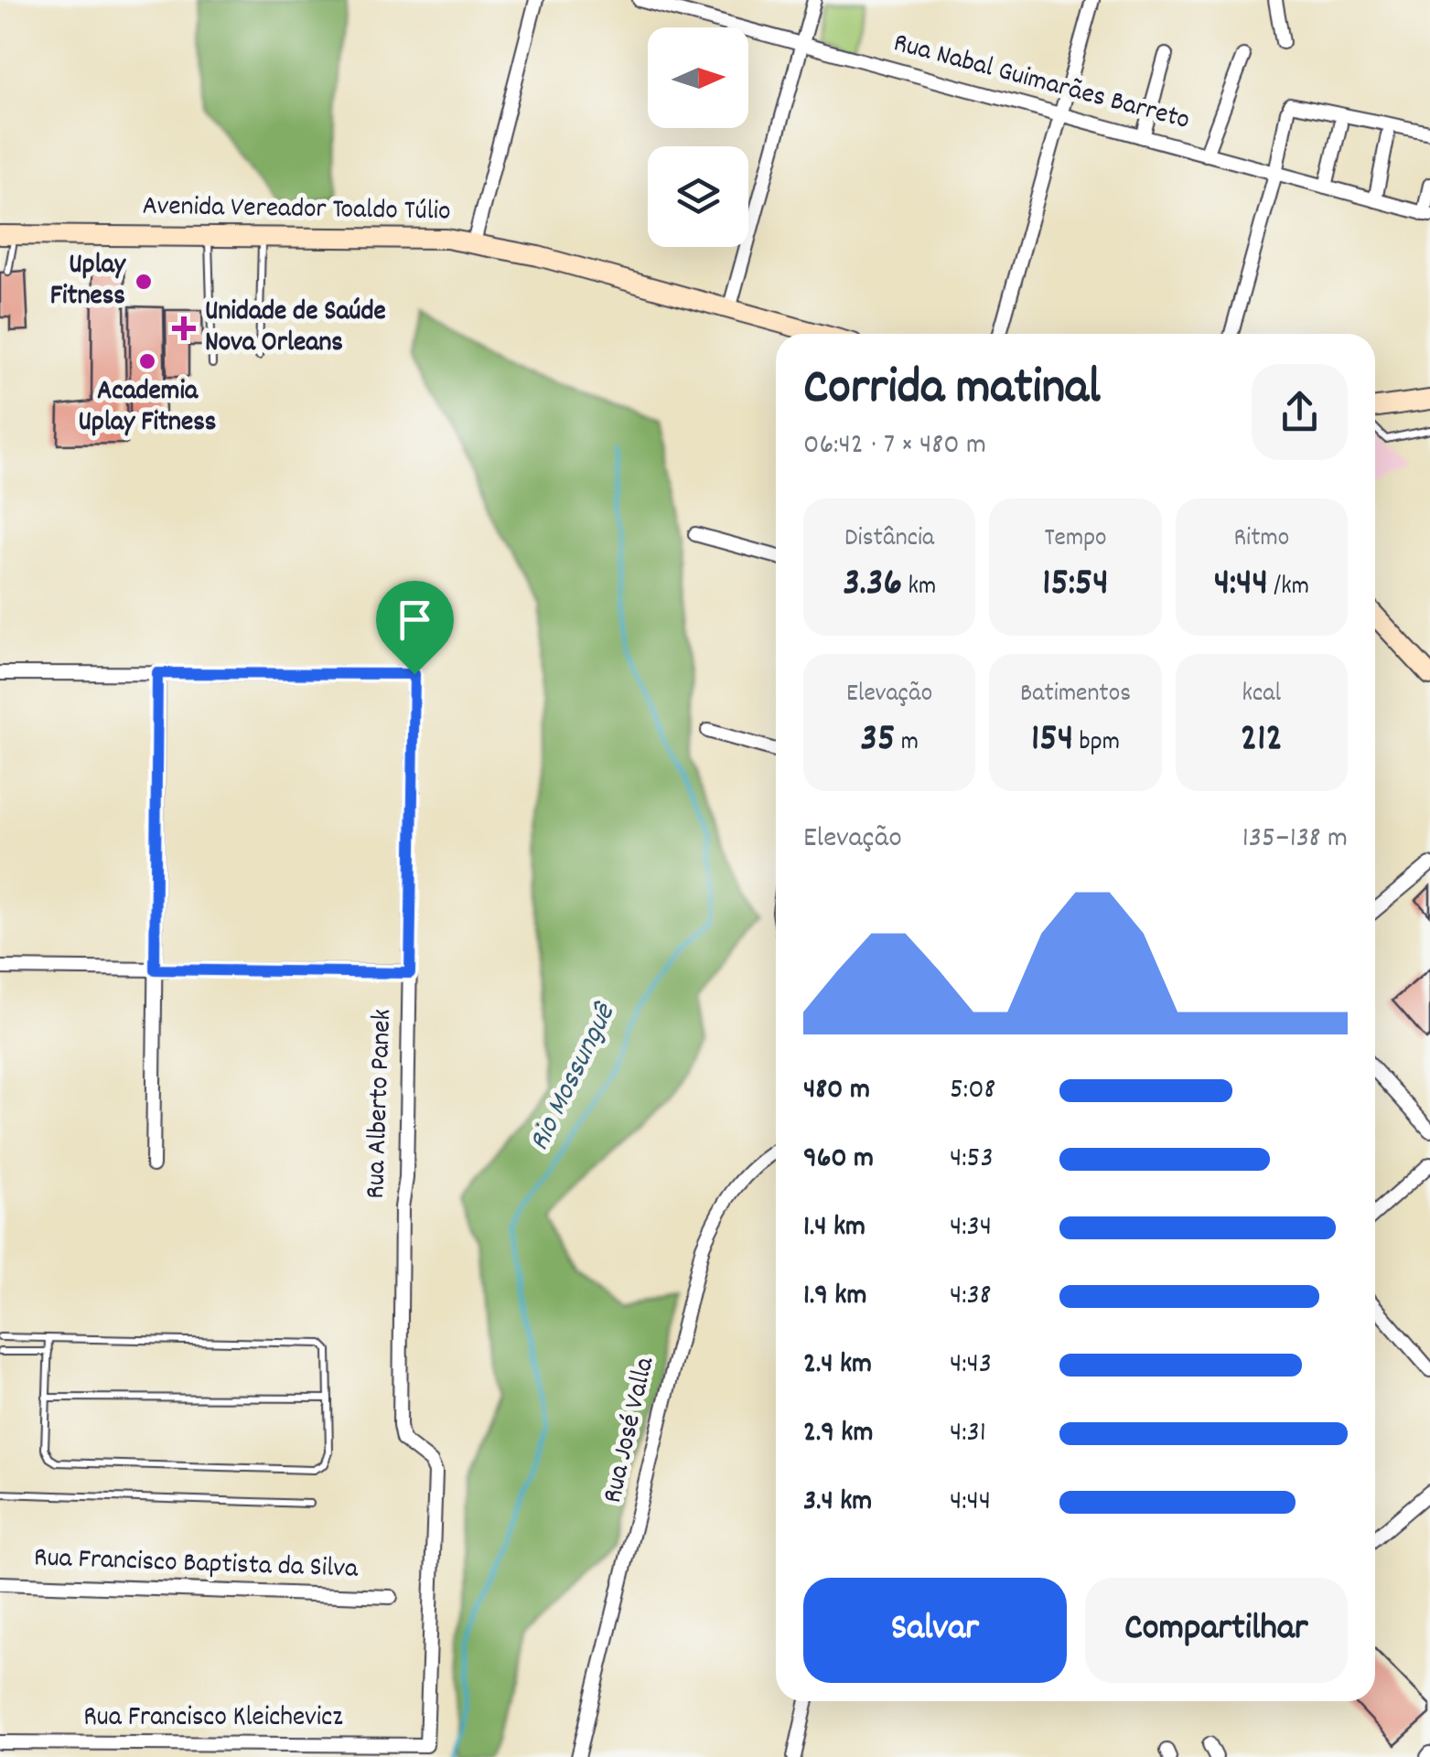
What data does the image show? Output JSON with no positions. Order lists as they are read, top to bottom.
{
  "streets": {
    "main road": ["Avenida Vereador Toaldo Túlio"],
    "street": [
      "Rua Nabal Guimarães Barreto",
      "Rua Alberto Panek",
      "Rua José Valla",
      "Rua Francisco Baptista da Silva",
      "Rua Francisco Kleichevicz"
    ]
  },
  "crossings": [
    ["Rua Alberto Panek", "Rua Francisco Kleichevicz"]
  ],
  "water": ["Rio Mossunguê"],
  "places": {
    "other": ["Uplay Fitness", "Academia Uplay Fitness"],
    "health": ["Unidade de Saúde Nova Orleans"]
  },
  "north": "right",
  "page": {
    "heading": ["Corrida matinal", "06:42 · 7 × 480 m"],
    "stats": [
      ["Distância", "3.36 km"],
      ["Tempo", "15:54"],
      ["Ritmo", "4:44 /km"],
      ["Elevação", "35 m"],
      ["Batimentos", "154 bpm"],
      ["kcal", "212"]
    ],
    "chart": ["Elevação", "135–138 m"],
    "list": [
      {
        "name": "480 m",
        "note": "5:08"
      },
      {
        "name": "960 m",
        "note": "4:53"
      },
      {
        "name": "1.4 km",
        "note": "4:34"
      },
      {
        "name": "1.9 km",
        "note": "4:38"
      },
      {
        "name": "2.4 km",
        "note": "4:43"
      },
      {
        "name": "2.9 km",
        "note": "4:31"
      },
      {
        "name": "3.4 km",
        "note": "4:44"
      }
    ],
    "buttons": ["Salvar", "Compartilhar"]
  }
}
